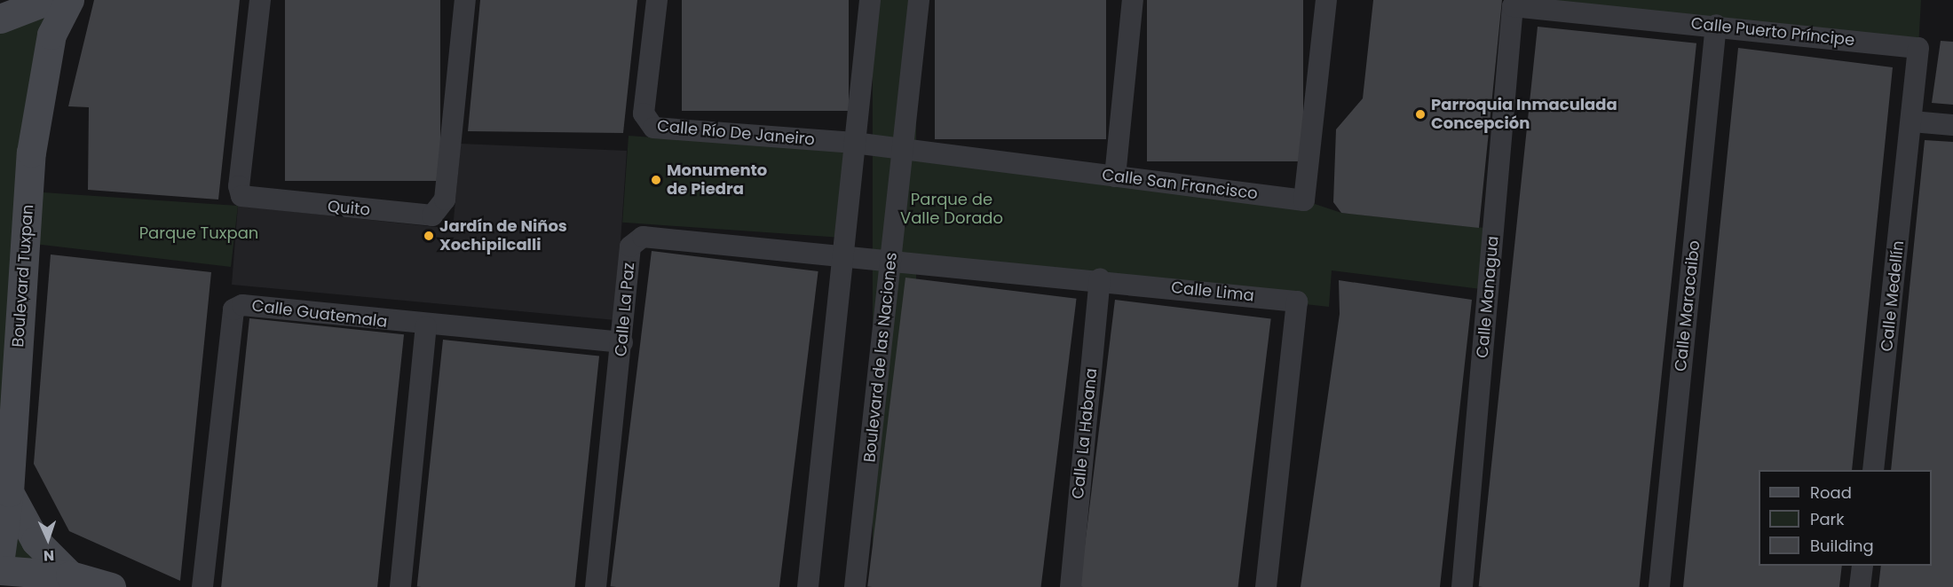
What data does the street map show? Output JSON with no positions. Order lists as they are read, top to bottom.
{
  "streets": {
    "street": [
      "Calle Puerto Príncipe",
      "Calle Río De Janeiro",
      "Calle San Francisco",
      "Quito",
      "Boulevard Tuxpan",
      "Calle Lima",
      "Calle Medellín",
      "Calle Managua",
      "Calle Maracaibo",
      "Calle La Paz",
      "Calle Guatemala",
      "Boulevard de las Naciones",
      "Calle La Habana"
    ]
  },
  "crossings": [
    ["Calle Puerto Príncipe", "Calle Medellín"],
    ["Calle Puerto Príncipe", "Calle Managua"],
    ["Calle Puerto Príncipe", "Calle Maracaibo"],
    ["Calle Río De Janeiro", "Calle San Francisco"],
    ["Calle San Francisco", "Boulevard de las Naciones"],
    ["Calle Lima", "Calle La Paz"],
    ["Calle Lima", "Boulevard de las Naciones"],
    ["Calle Lima", "Calle La Habana"],
    ["Calle La Paz", "Calle Guatemala"]
  ],
  "parks": ["Parque de Valle Dorado", "Parque Tuxpan"],
  "places": ["Parroquia Inmaculada Concepción", "Monumento de Piedra", "Jardín de Niños Xochipilcalli"],
  "legend": ["Road", "Park", "Building"],
  "north": "bottom"
}
